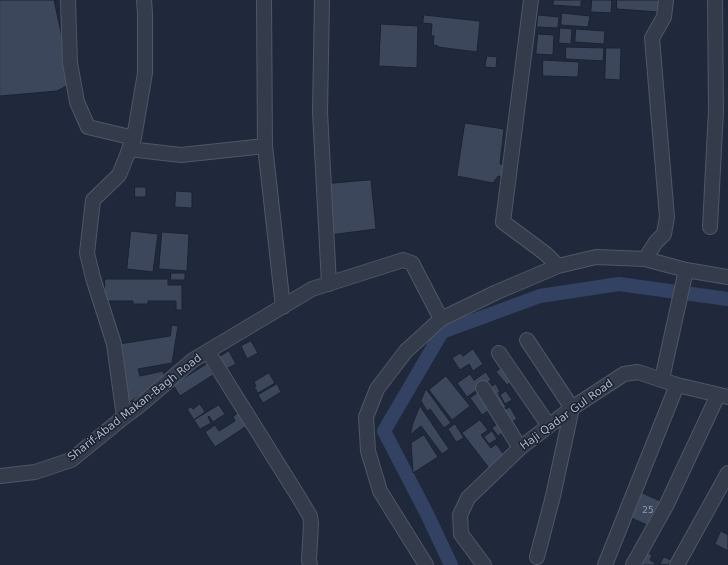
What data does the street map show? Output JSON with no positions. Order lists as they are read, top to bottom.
{
  "streets": {
    "street": ["Sharif-Abad Makan-Bagh Road", "Haji Qadar Gul Road"]
  },
  "house_numbers": ["25"]
}
